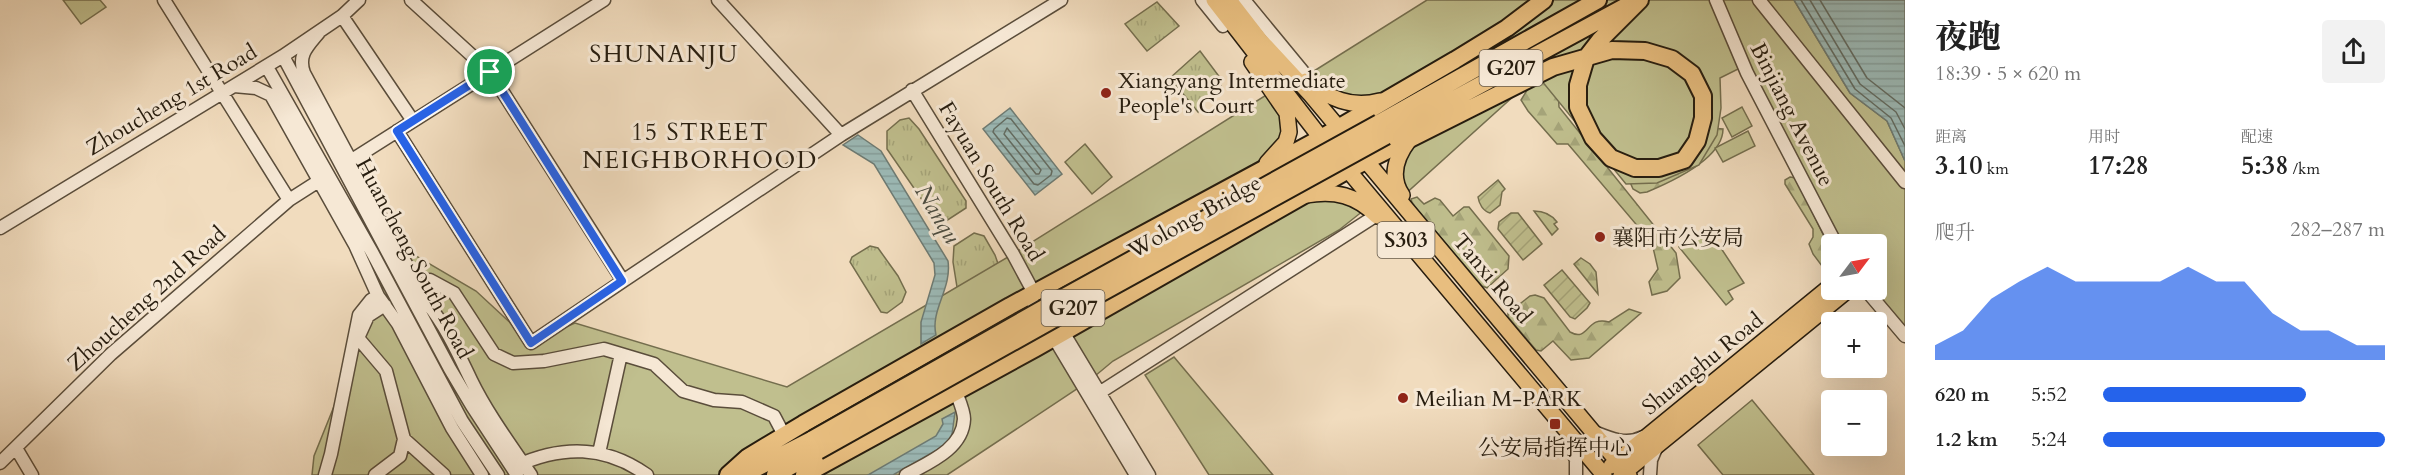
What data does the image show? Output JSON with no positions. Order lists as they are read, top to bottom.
{
  "streets": {
    "highway": ["G207", "Wolong Bridge"],
    "main road": ["S303", "Tanxi Road", "Shuanghu Road"],
    "street": [
      "Zhoucheng 1st Road",
      "Binjiang Avenue",
      "Fayuan South Road",
      "Huancheng South Road",
      "Zhoucheng 2nd Road"
    ]
  },
  "crossings": [
    ["Zhoucheng 1st Road", "Huancheng South Road"],
    ["Huancheng South Road", "Zhoucheng 2nd Road"],
    ["Tanxi Road", "Shuanghu Road"]
  ],
  "districts": ["SHUNANJU", "15 STREET NEIGHBORHOOD"],
  "water": ["Nanqu"],
  "places": {
    "other": ["Xiangyang Intermediate People's Court", "襄阳市公安局", "Meilian M-PARK"],
    "transit": ["公安局指挥中心"]
  },
  "north": "top right",
  "page": {
    "heading": ["夜跑", "18:39 · 5 × 620 m"],
    "stats": [
      ["距离", "3.10 km"],
      ["用时", "17:28"],
      ["配速", "5:38 /km"]
    ],
    "chart": ["爬升", "282–287 m"],
    "map_buttons": ["+", "−"],
    "list": [
      {
        "name": "620 m",
        "note": "5:52"
      },
      {
        "name": "1.2 km",
        "note": "5:24"
      }
    ]
  }
}
